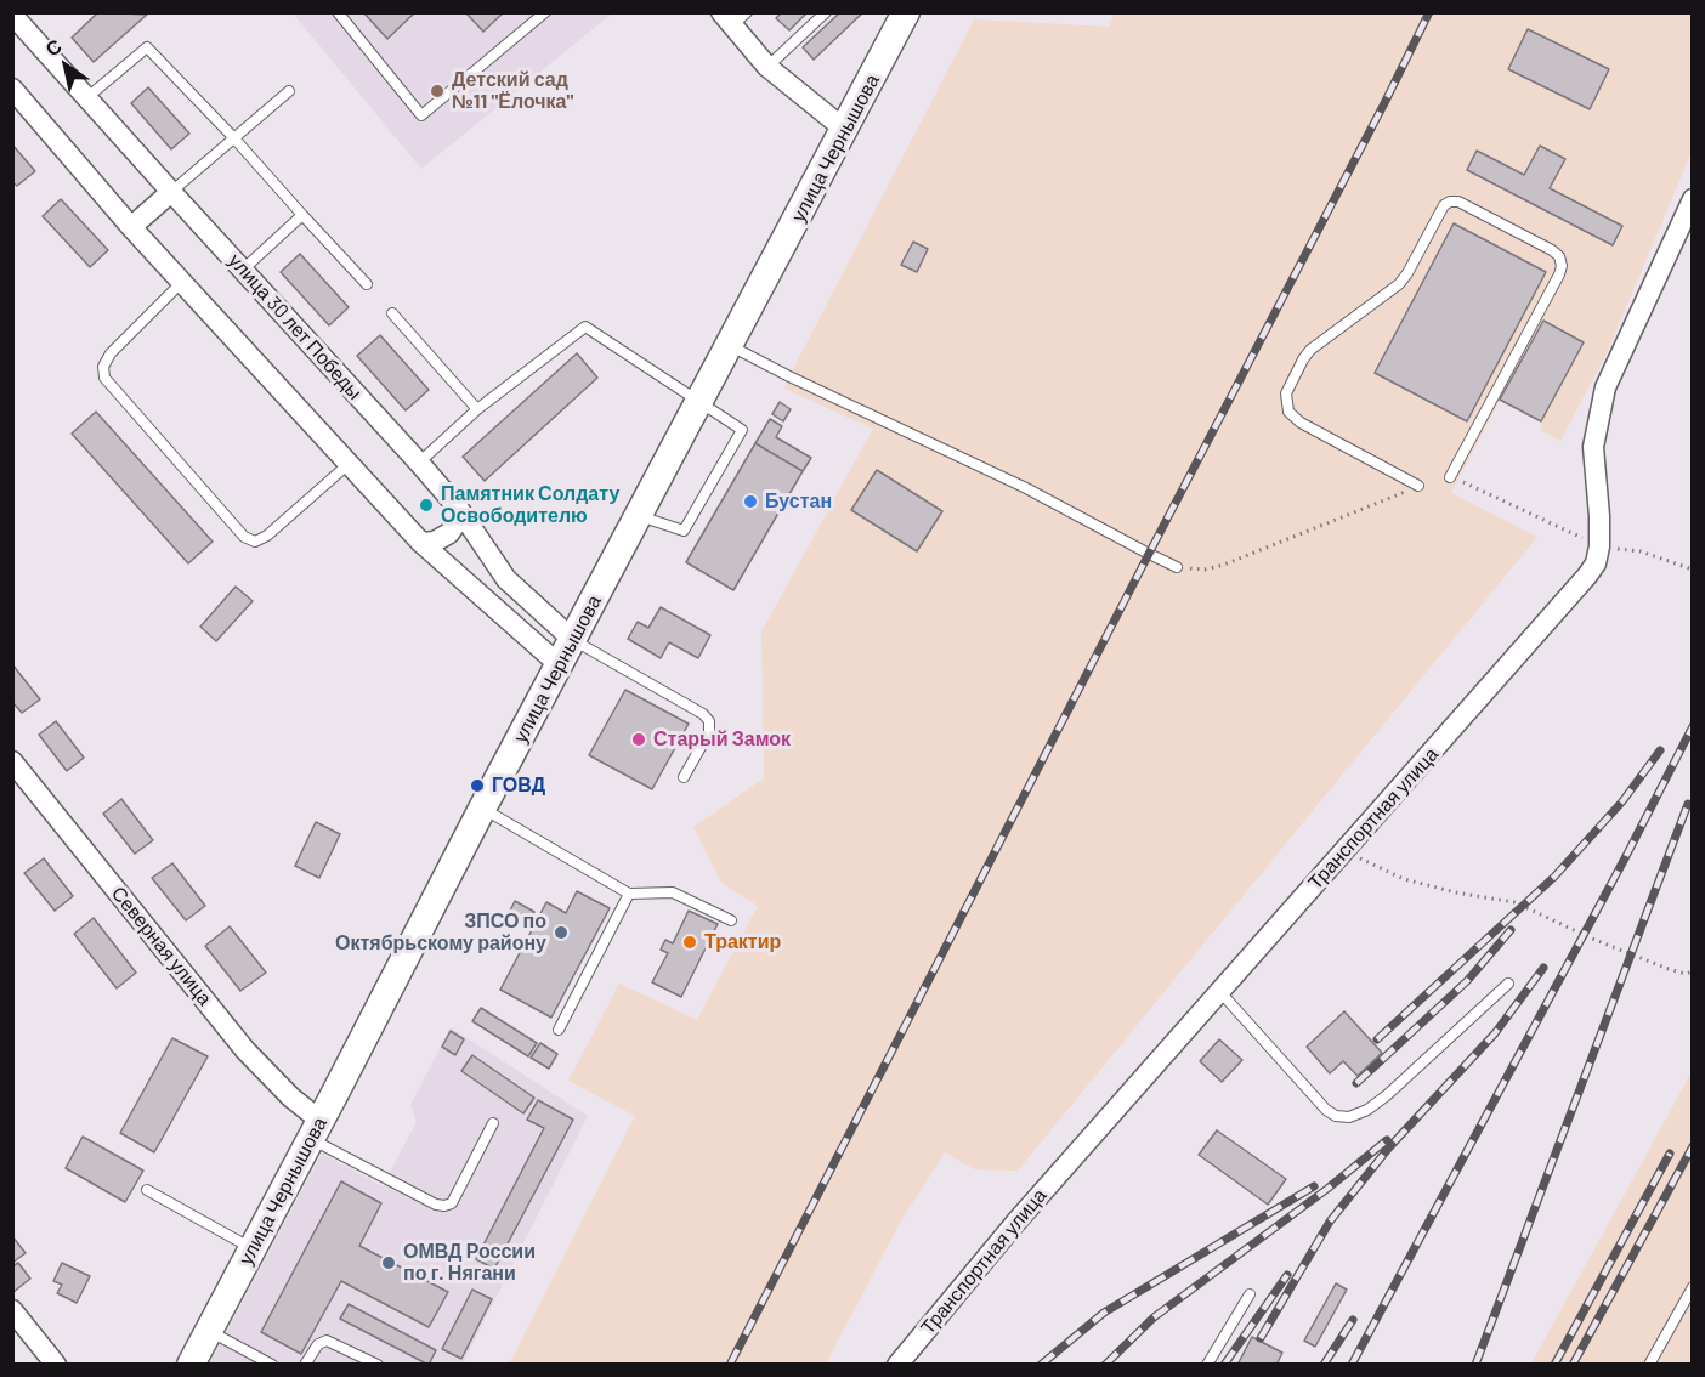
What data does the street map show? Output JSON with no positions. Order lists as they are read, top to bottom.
{
  "streets": {
    "main road": ["улица Чернышова"],
    "street": ["улица 30 лет Победы", "Транспортная улица", "Северная улица"]
  },
  "crossings": [
    ["улица Чернышова", "улица 30 лет Победы"],
    ["улица Чернышова", "Северная улица"]
  ],
  "places": [
    "Детский сад №11 \"Ёлочка\"",
    "Бустан",
    "Памятник Солдату Освободителю",
    "Старый Замок",
    "ГОВД",
    "ЗПСО по Октябрьскому району",
    "Трактир",
    "ОМВД России по г. Нягани"
  ],
  "north": "top left"
}
